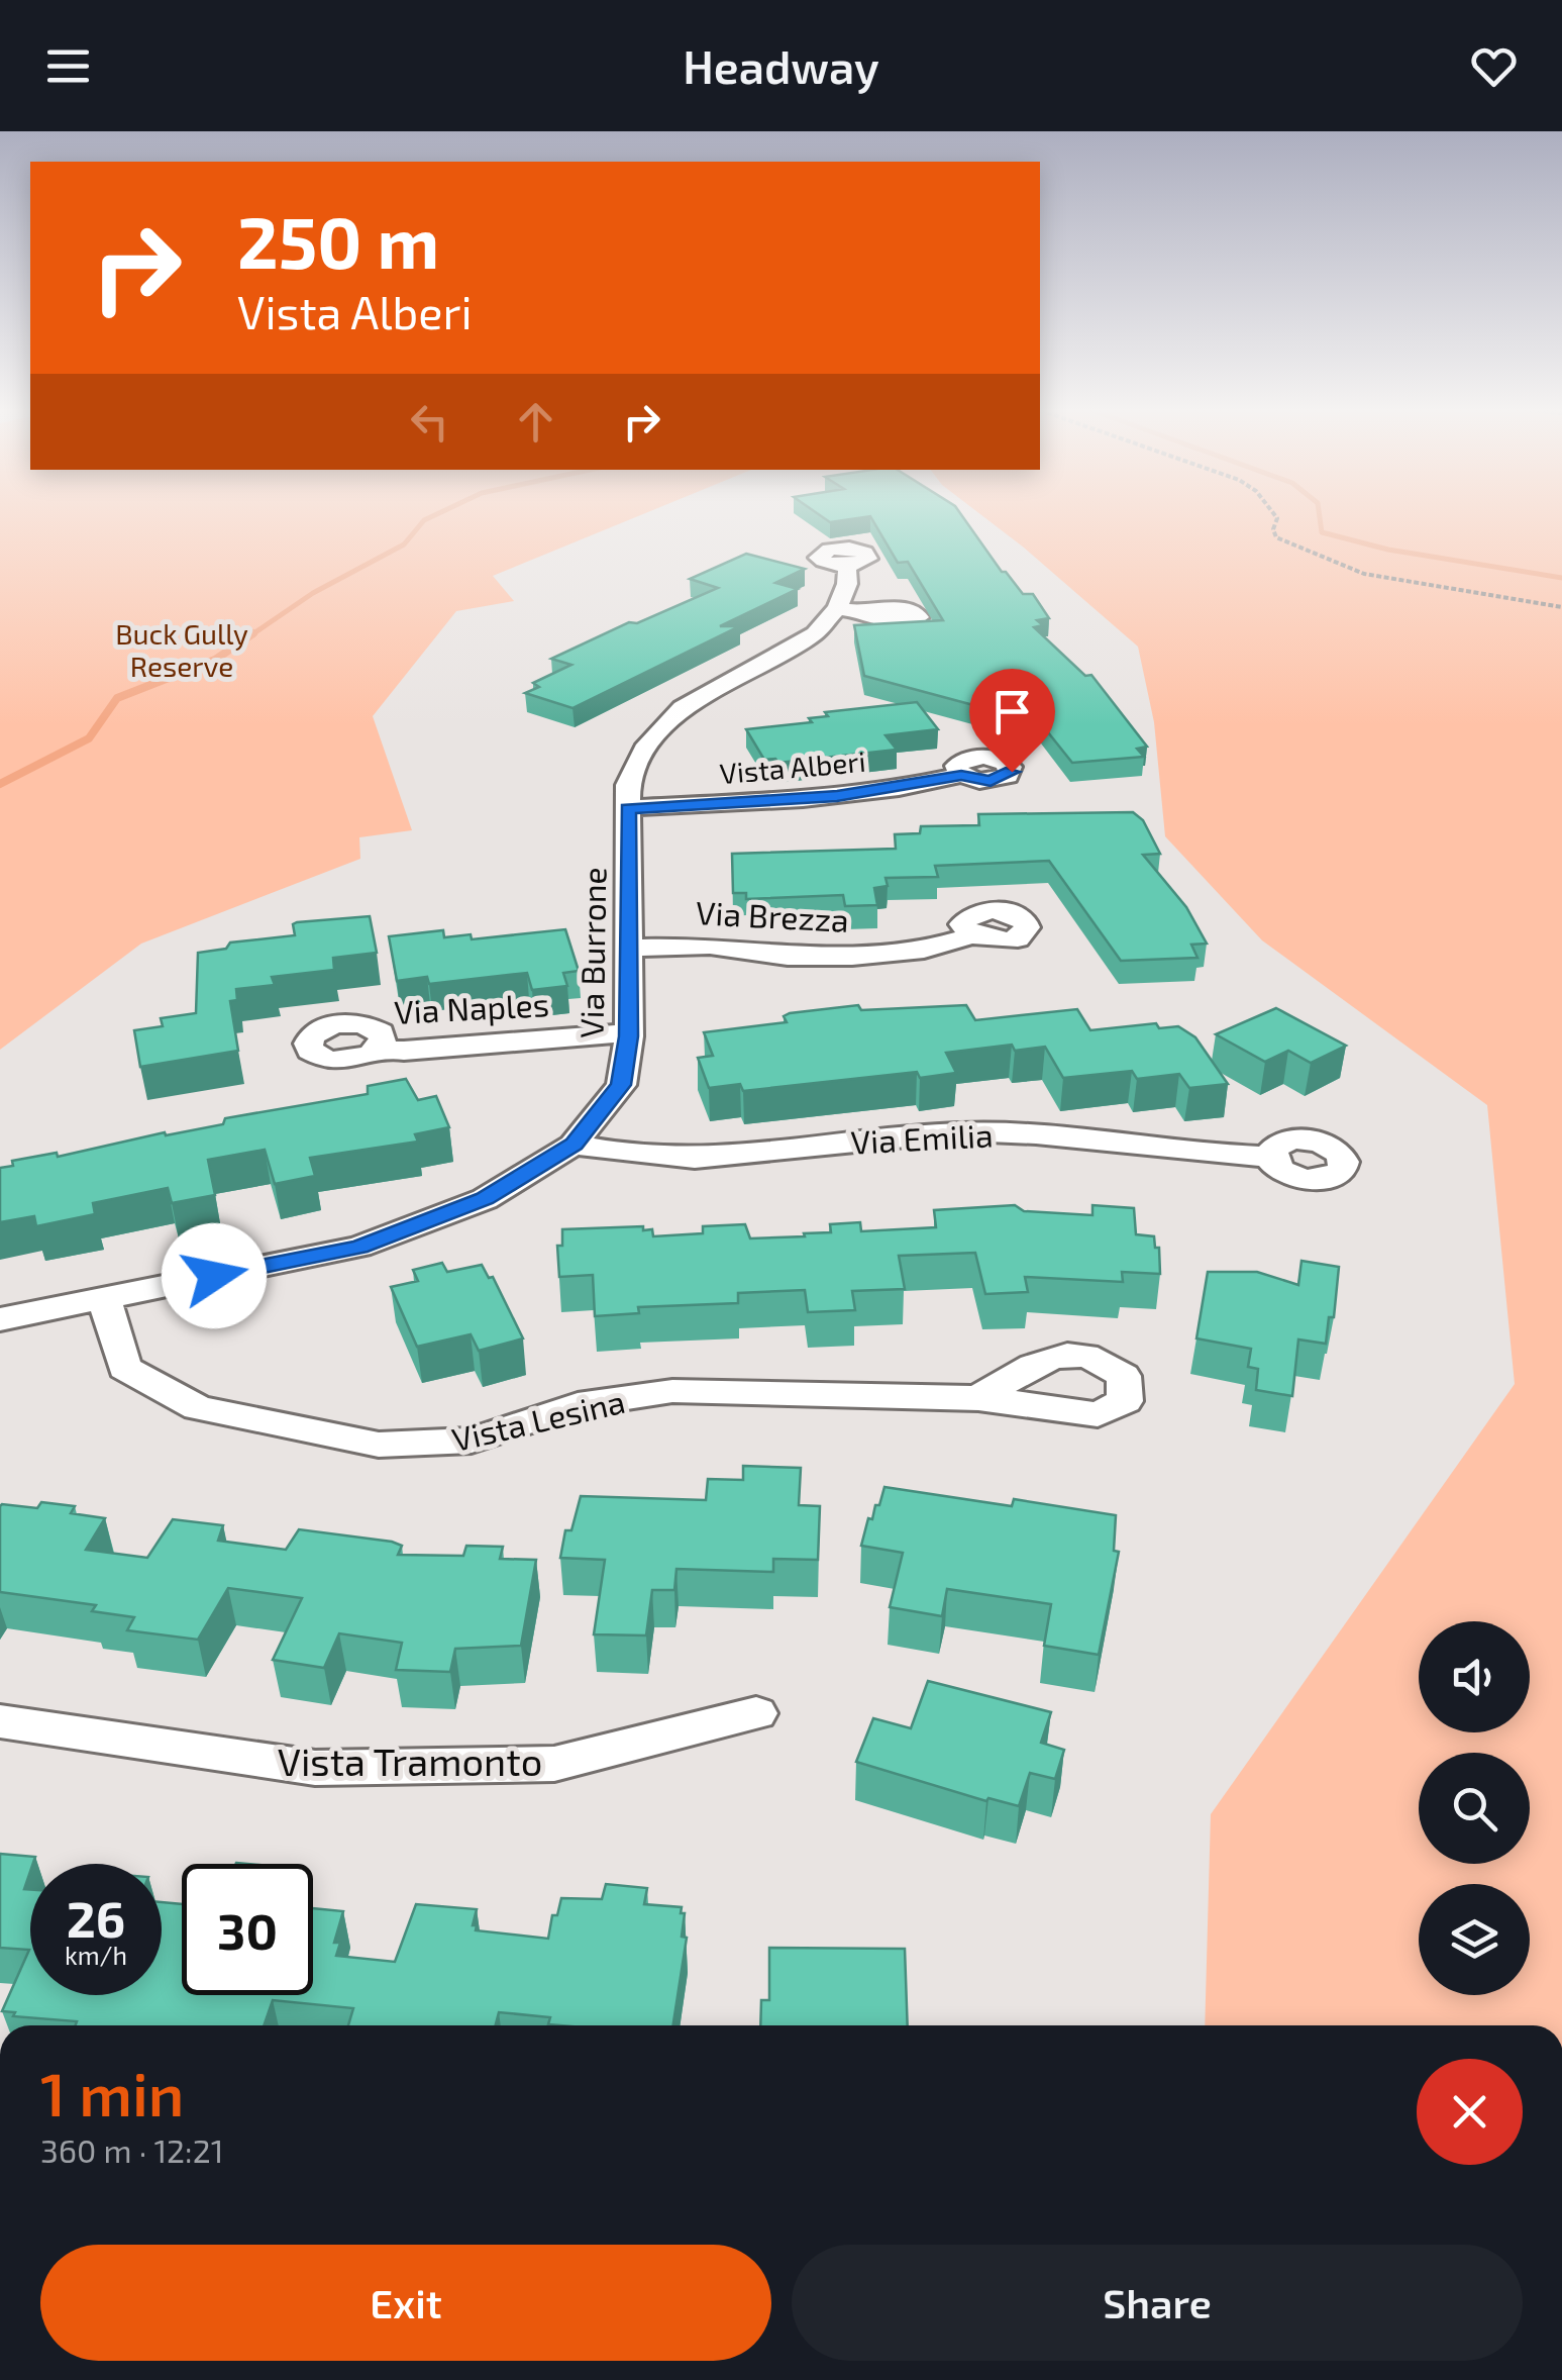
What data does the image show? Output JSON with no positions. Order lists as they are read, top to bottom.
{
  "streets": {
    "street": [
      "Vista Alberi",
      "Via Brezza",
      "Via Burrone",
      "Via Naples",
      "Via Emilia",
      "Vista Lesina",
      "Vista Tramonto"
    ]
  },
  "crossings": [
    ["Vista Alberi", "Via Burrone"],
    ["Via Brezza", "Via Burrone"],
    ["Via Burrone", "Via Naples"],
    ["Via Burrone", "Via Emilia"],
    ["Via Burrone", "Vista Lesina"]
  ],
  "parks": ["Buck Gully Reserve"],
  "page": {
    "header": "Headway",
    "turn": ["250 m", "Vista Alberi"],
    "speed": "26 km/h",
    "limit": "30",
    "heading": ["1 min", "360 m · 12:21"],
    "buttons": ["Exit", "Share"]
  }
}
